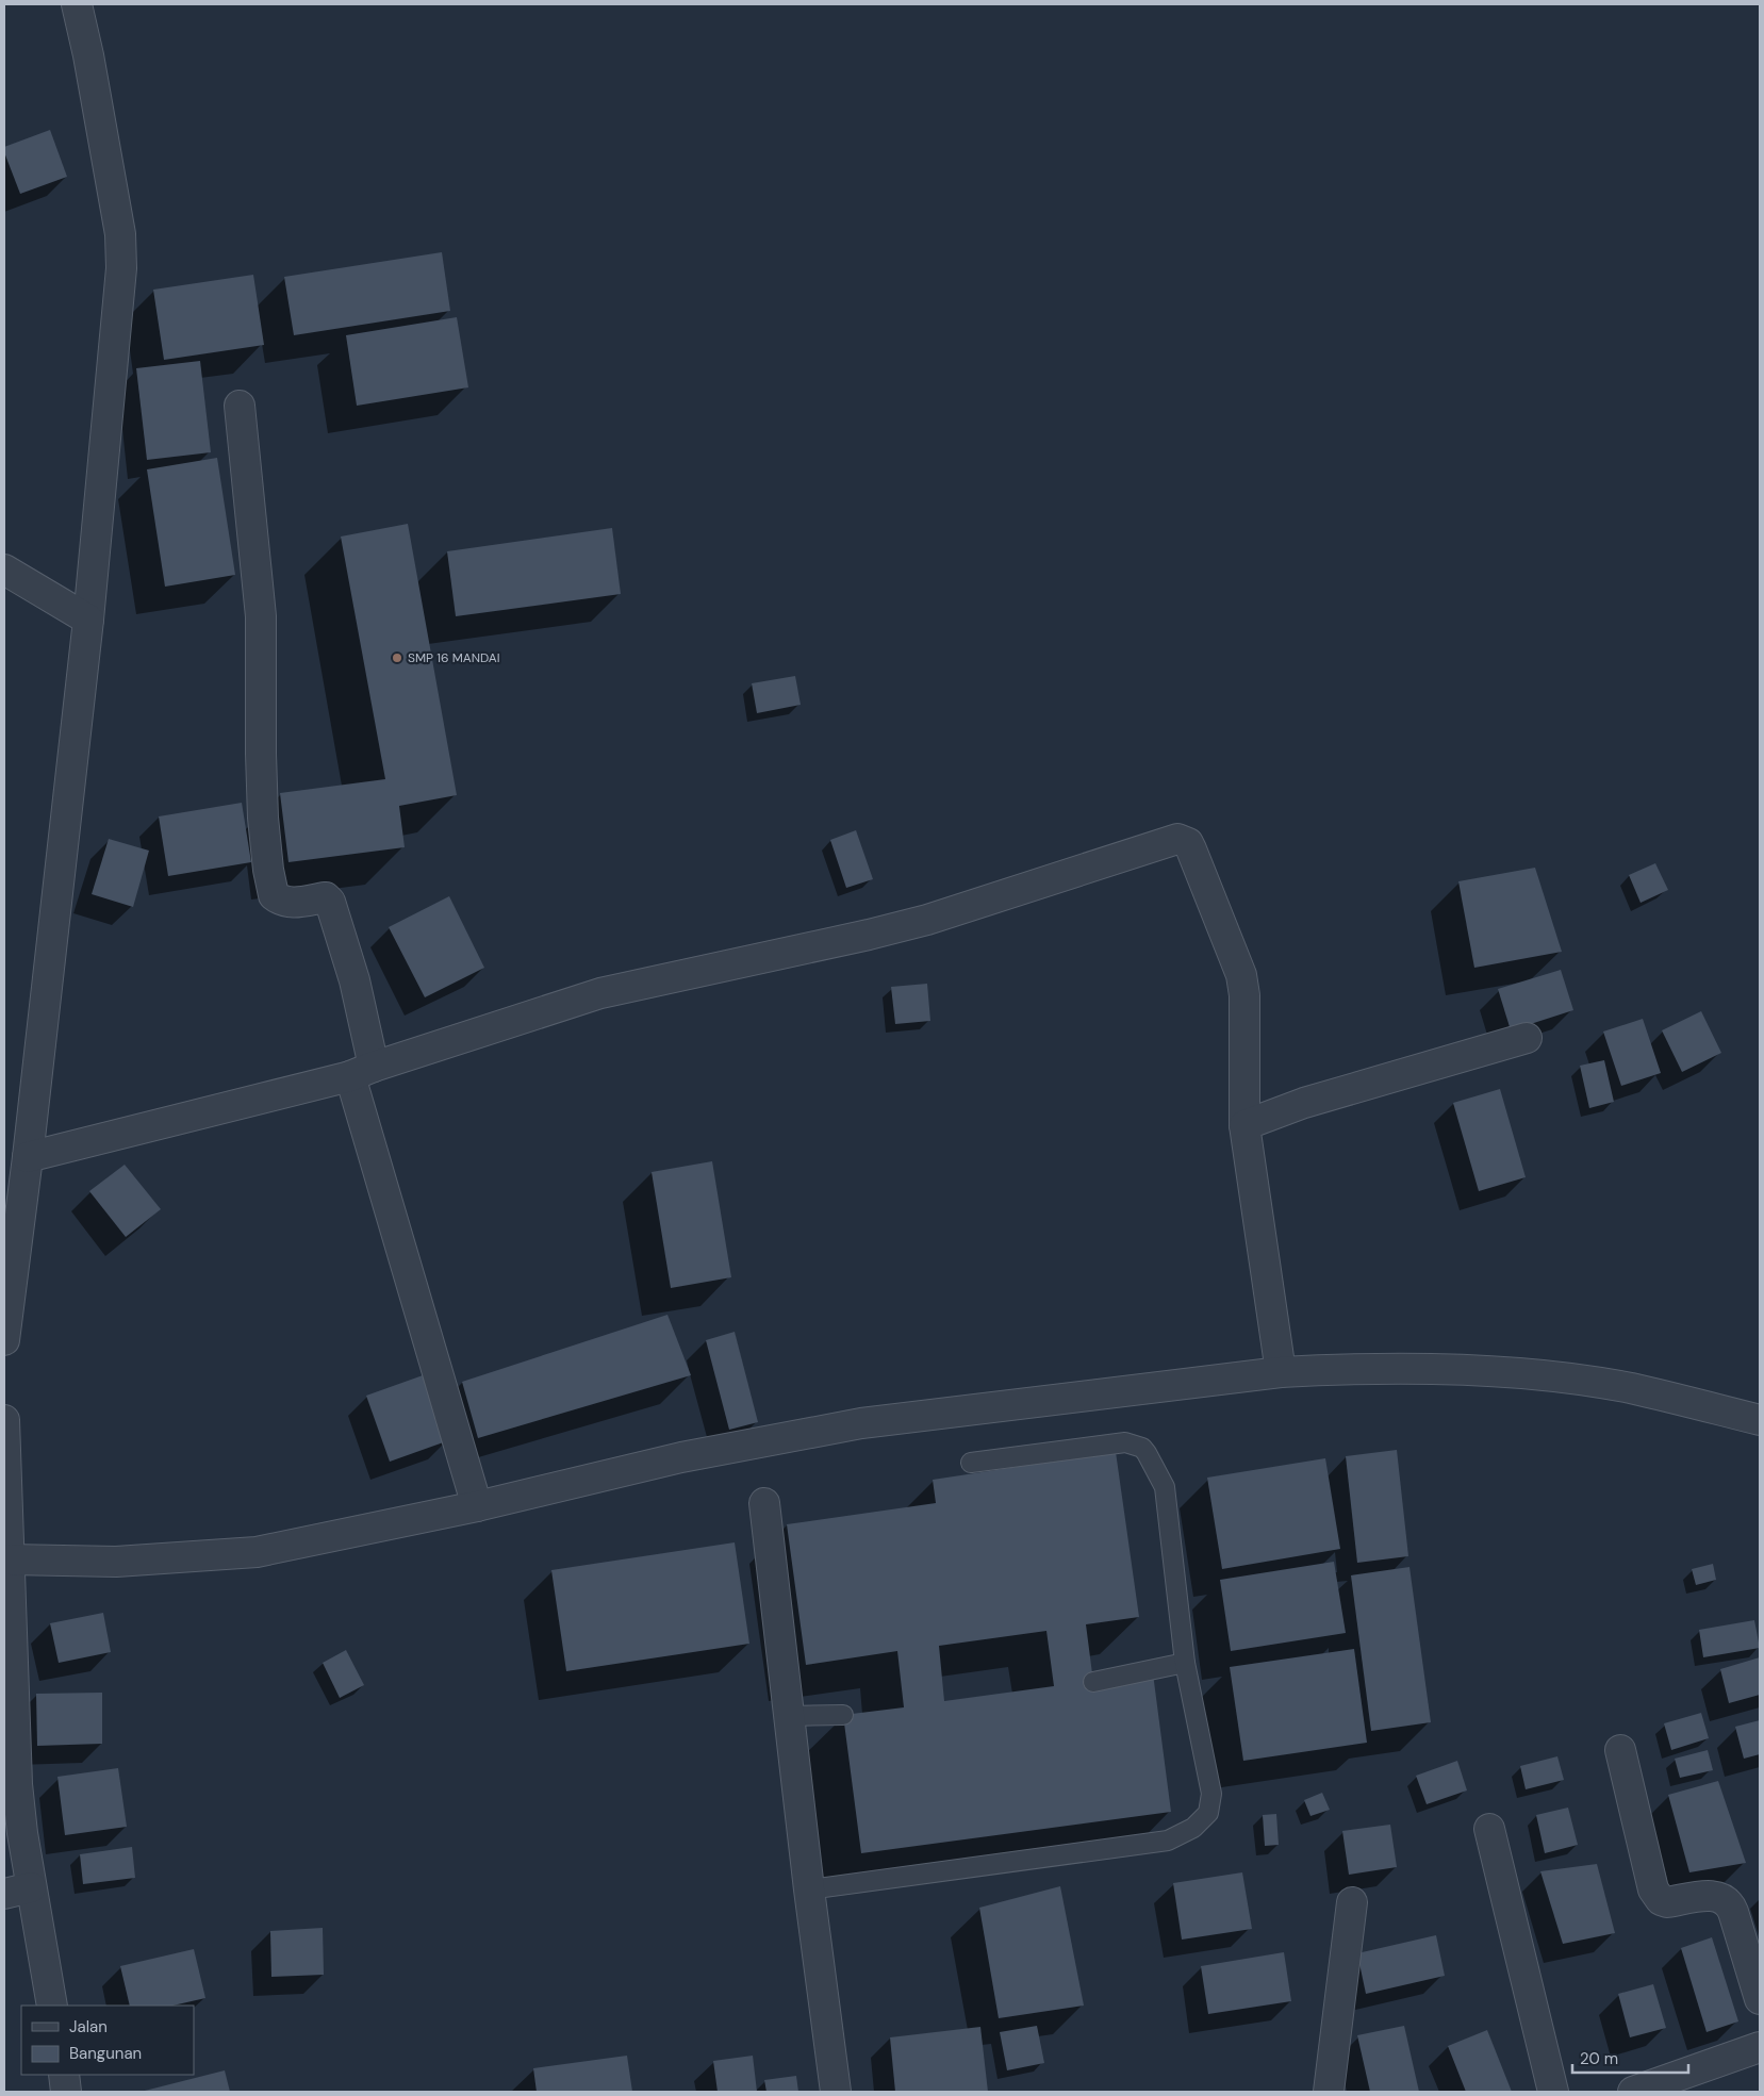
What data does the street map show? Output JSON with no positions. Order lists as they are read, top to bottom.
{
  "places": ["SMP 16 MANDAI"],
  "legend": ["Jalan", "Bangunan"],
  "scale_bar": "20 m"
}
